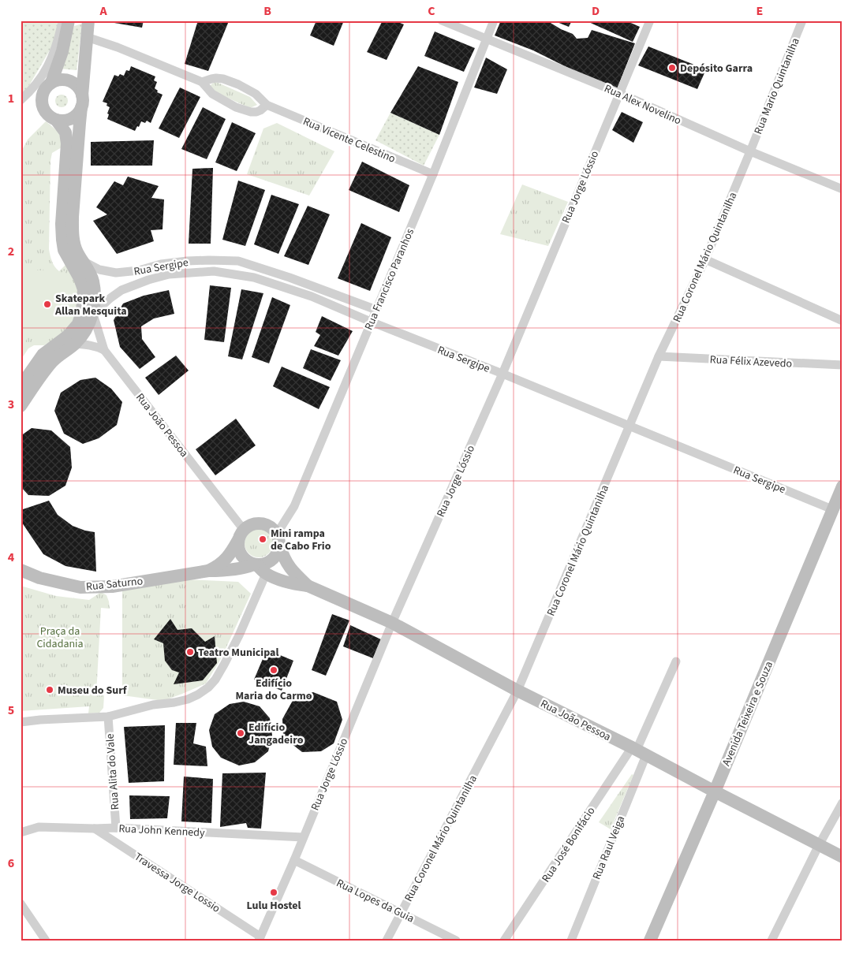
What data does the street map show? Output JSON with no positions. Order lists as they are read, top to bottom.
{
  "streets": {
    "street": [
      "Rua Mario Quintanilha",
      "Rua Alex Novelino",
      "Rua Vicente Celestino",
      "Rua Jorge Lóssio",
      "Rua Coronel Mário Quintanilha",
      "Rua Sergipe",
      "Rua Francisco Paranhos",
      "Rua Félix Azevedo",
      "Rua João Pessoa",
      "Rua Saturno",
      "Avenida Teixeira e Souza",
      "Rua Alita do Vale",
      "Rua John Kennedy",
      "Rua José Bonifácio",
      "Rua Raul Veiga",
      "Travessa Jorge Lossio",
      "Rua Lopes da Guia"
    ]
  },
  "crossings": [
    ["Rua Mario Quintanilha", "Rua Alex Novelino"],
    ["Rua Mario Quintanilha", "Rua Coronel Mário Quintanilha"],
    ["Rua Alex Novelino", "Rua Jorge Lóssio"],
    ["Rua Alex Novelino", "Rua Coronel Mário Quintanilha"],
    ["Rua Alex Novelino", "Rua Francisco Paranhos"],
    ["Rua Vicente Celestino", "Rua Francisco Paranhos"],
    ["Rua Jorge Lóssio", "Rua Sergipe"],
    ["Rua Jorge Lóssio", "Rua João Pessoa"],
    ["Rua Jorge Lóssio", "Rua John Kennedy"],
    ["Rua Jorge Lóssio", "Travessa Jorge Lossio"],
    ["Rua Jorge Lóssio", "Rua Lopes da Guia"],
    ["Rua Coronel Mário Quintanilha", "Rua Sergipe"],
    ["Rua Coronel Mário Quintanilha", "Rua Félix Azevedo"],
    ["Rua Coronel Mário Quintanilha", "Rua João Pessoa"],
    ["Rua Coronel Mário Quintanilha", "Rua Lopes da Guia"],
    ["Rua Sergipe", "Rua Francisco Paranhos"],
    ["Rua Sergipe", "Rua João Pessoa"],
    ["Rua Sergipe", "Avenida Teixeira e Souza"],
    ["Rua Francisco Paranhos", "Rua João Pessoa"],
    ["Rua Francisco Paranhos", "Rua Saturno"],
    ["Rua João Pessoa", "Rua Saturno"],
    ["Rua João Pessoa", "Avenida Teixeira e Souza"],
    ["Rua João Pessoa", "Rua José Bonifácio"],
    ["Rua João Pessoa", "Rua Raul Veiga"],
    ["Rua Alita do Vale", "Rua John Kennedy"],
    ["Rua John Kennedy", "Travessa Jorge Lossio"],
    ["Rua José Bonifácio", "Rua Raul Veiga"]
  ],
  "parks": ["Praça da Cidadania"],
  "places": [
    "Depósito Garra",
    "Skatepark Allan Mesquita",
    "Mini rampa de Cabo Frio",
    "Teatro Municipal",
    "Edifício Maria do Carmo",
    "Museu do Surf",
    "Edifício Jangadeiro",
    "Lulu Hostel"
  ],
  "grid": {
    "columns": [
      "A",
      "B",
      "C",
      "D",
      "E"
    ],
    "rows": [
      "1",
      "2",
      "3",
      "4",
      "5",
      "6"
    ]
  }
}
